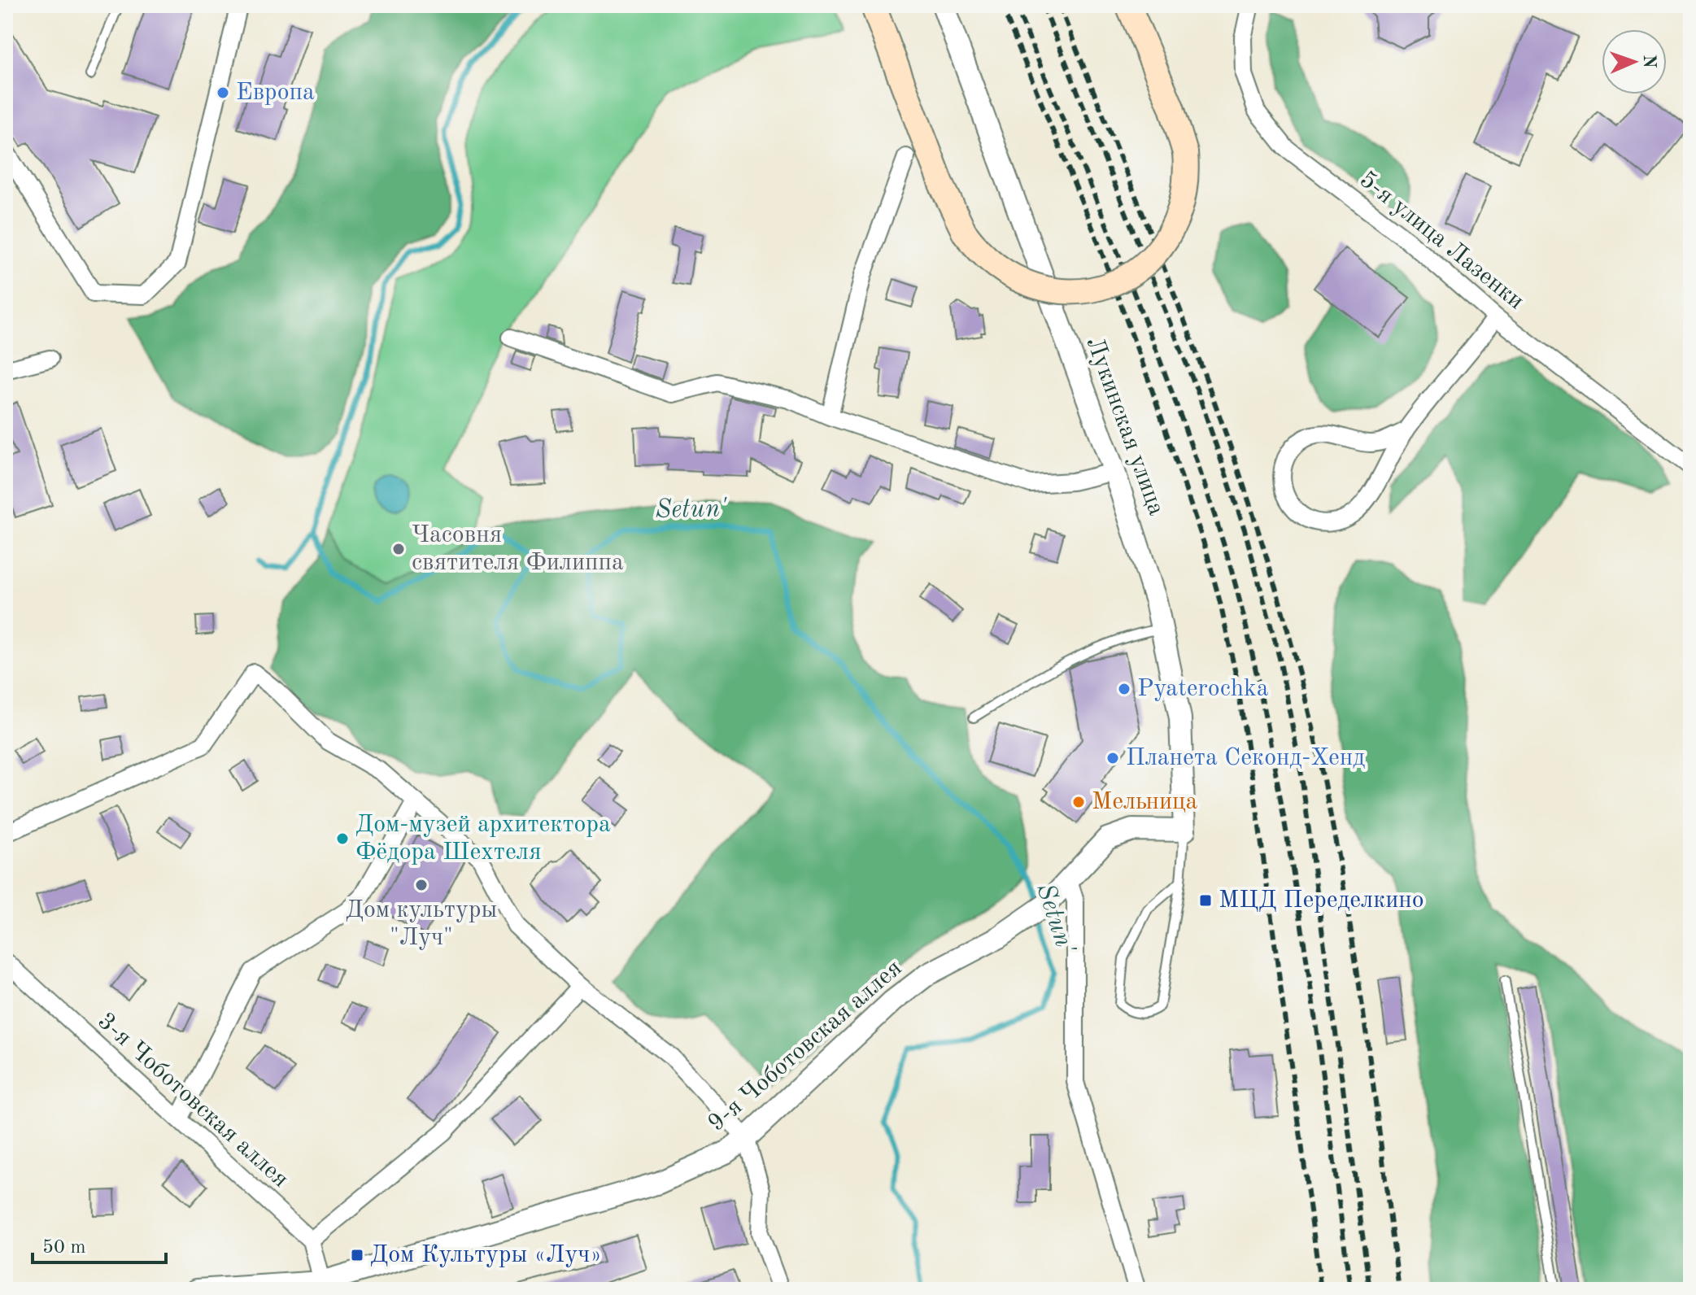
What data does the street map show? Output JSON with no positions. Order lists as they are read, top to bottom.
{
  "streets": {
    "street": [
      "5-я улица Лазенки",
      "Лукинская улица",
      "9-я Чоботовская аллея",
      "3-я Чоботовская аллея"
    ]
  },
  "crossings": [
    ["Лукинская улица", "9-я Чоботовская аллея"]
  ],
  "water": ["Setun'"],
  "places": {
    "other": [
      "Европа",
      "Часовня святителя Филиппа",
      "Pyaterochka",
      "Планета Секонд-Хенд",
      "Мельница",
      "Дом-музей архитектора Фёдора Шехтеля",
      "Дом культуры \"Луч\""
    ],
    "transit": ["МЦД Переделкино", "Дом Культуры «Луч»"]
  },
  "scale_bar": "50 m",
  "north": "right"
}
